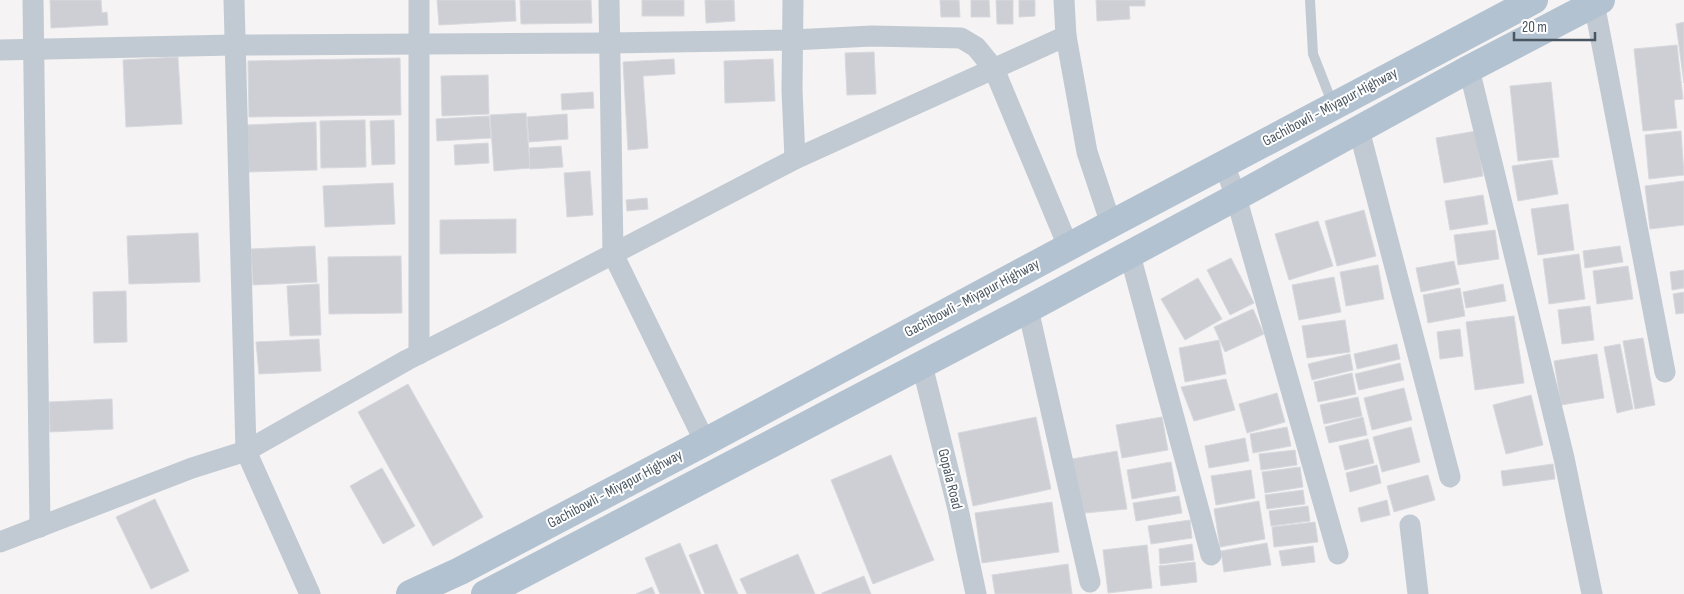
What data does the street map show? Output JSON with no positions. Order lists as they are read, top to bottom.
{
  "streets": {
    "main road": ["Gachibowli - Miyapur Highway"],
    "street": ["Gopala Road"]
  },
  "scale_bar": "20 m"
}
